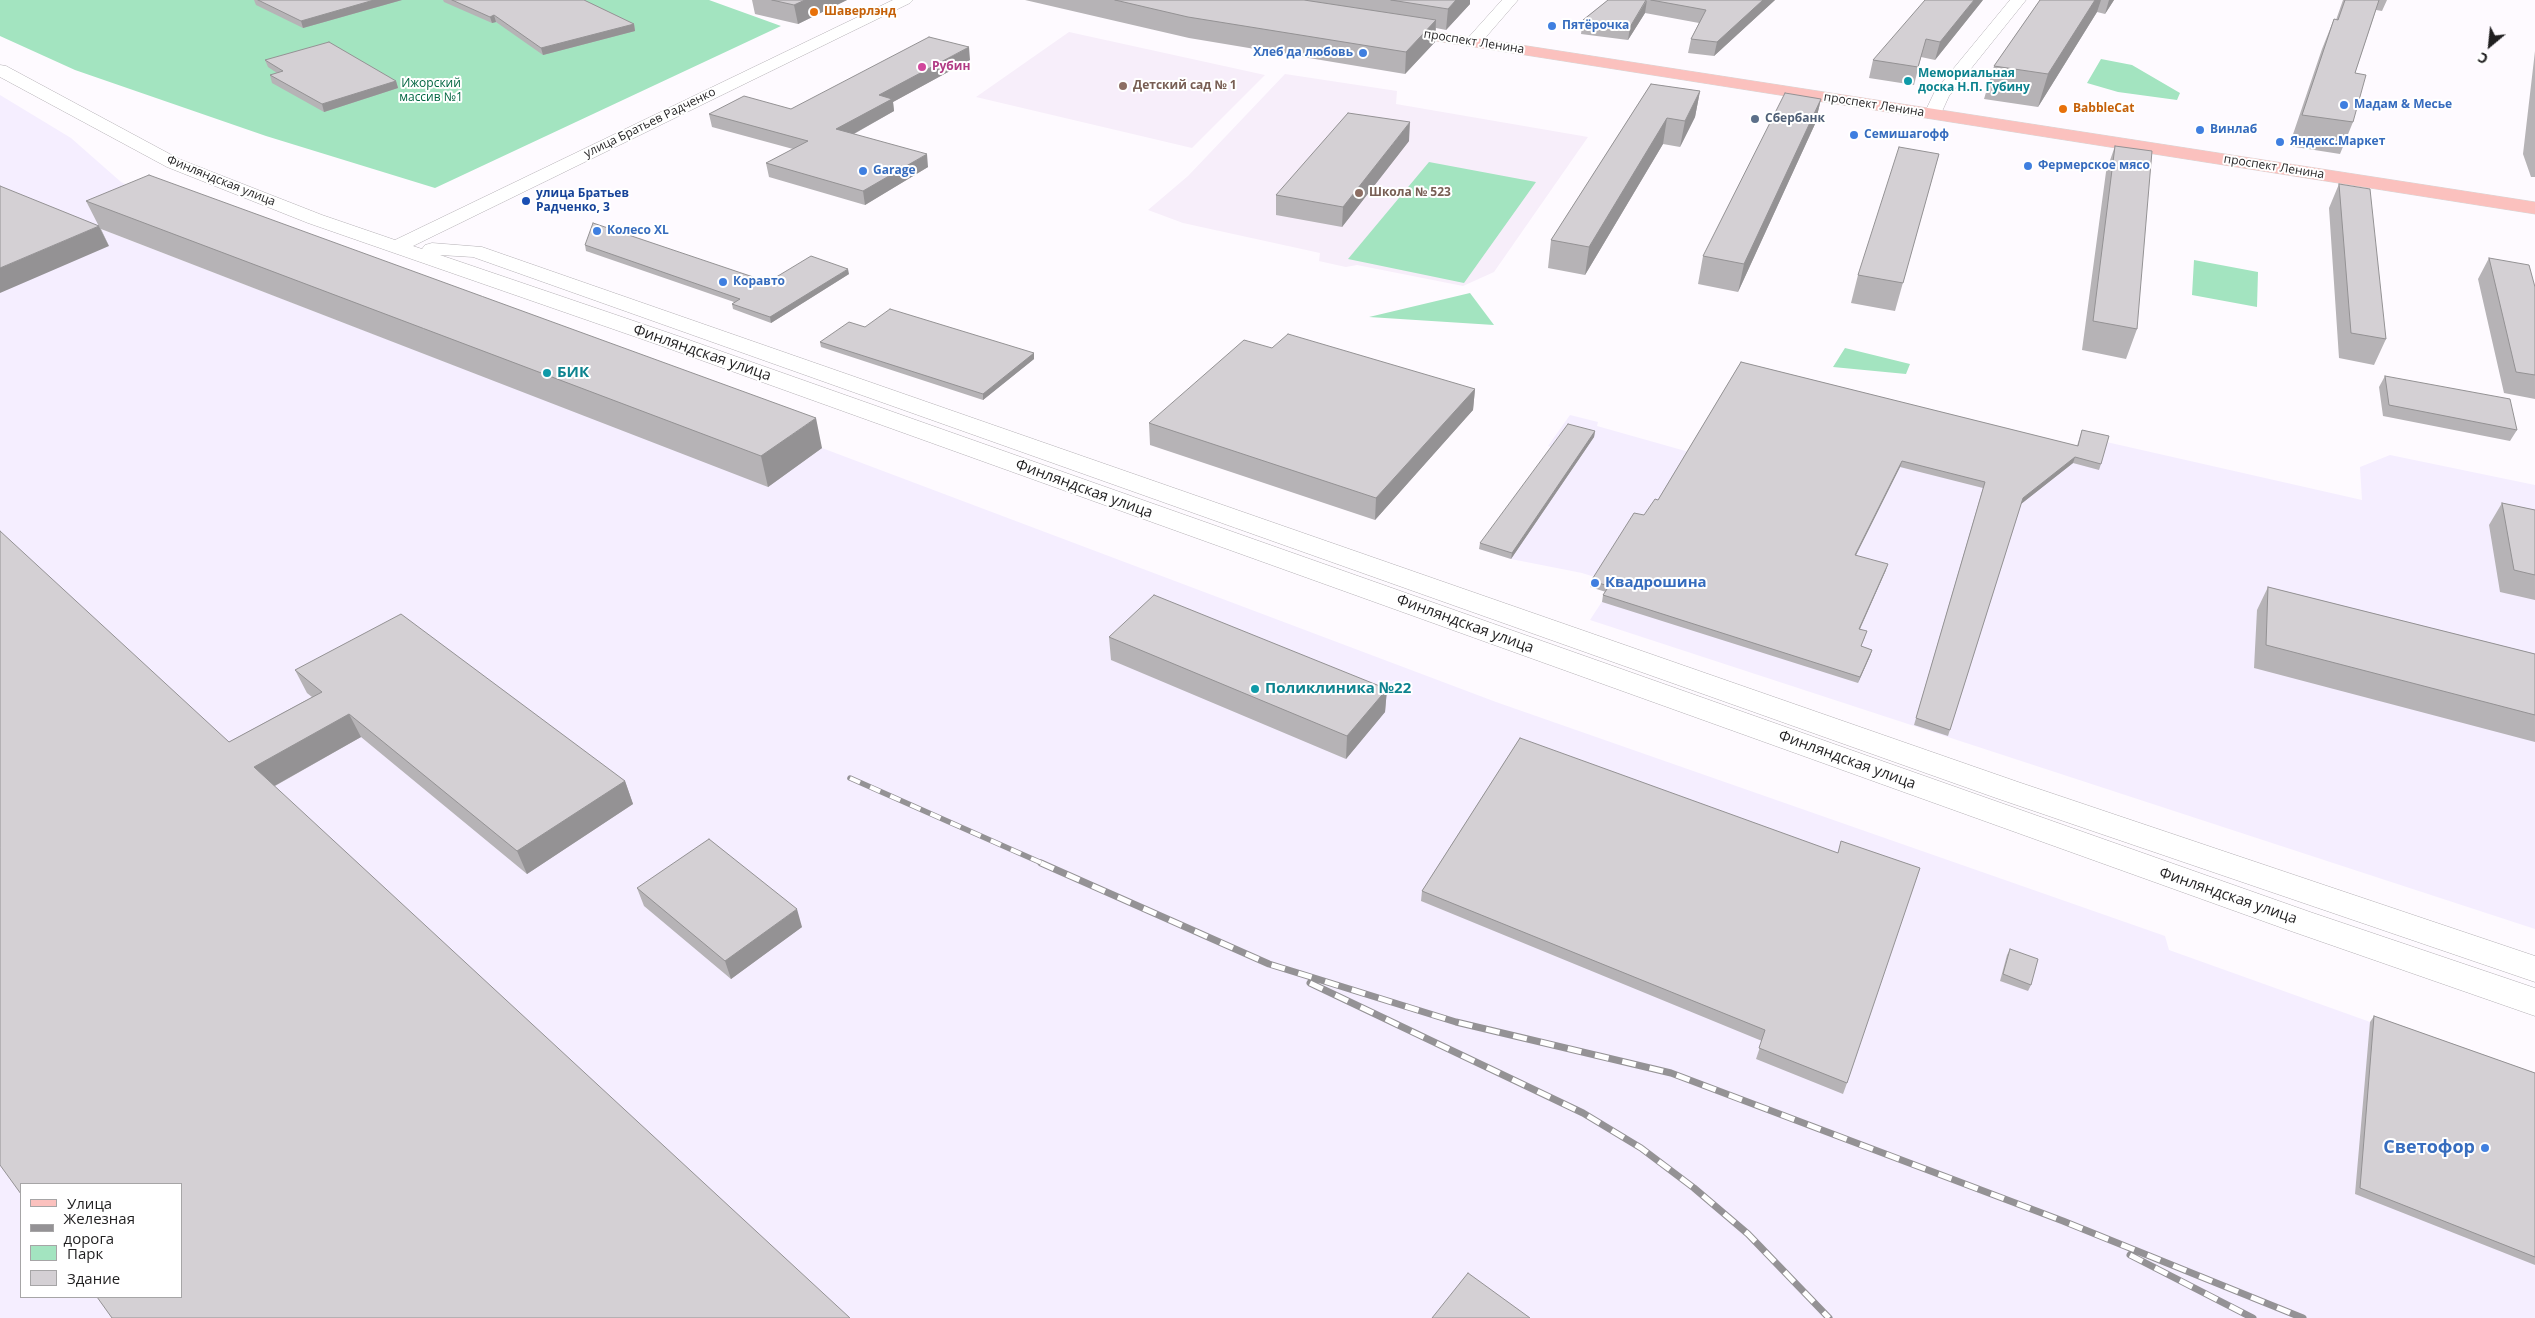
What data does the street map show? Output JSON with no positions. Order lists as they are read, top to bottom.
{
  "streets": {
    "main road": ["проспект Ленина"],
    "street": ["улица Братьев Радченко", "Финляндская улица"]
  },
  "crossings": [
    ["улица Братьев Радченко", "Финляндская улица"]
  ],
  "parks": ["Ижорский массив №1"],
  "places": [
    "Шаверлэнд",
    "Пятёрочка",
    "Хлеб да любовь",
    "Рубин",
    "Мемориальная доска Н.П. Губину",
    "Детский сад № 1",
    "Мадам & Месье",
    "BabbleCat",
    "Сбербанк",
    "Винлаб",
    "Семишагофф",
    "Яндекс.Маркет",
    "Фермерское мясо",
    "Garage",
    "Школа № 523",
    "улица Братьев Радченко, 3",
    "Колесо XL",
    "Коравто",
    "БИК",
    "Квадрошина",
    "Поликлиника №22",
    "Светофор"
  ],
  "legend": [
    "Улица",
    "Железная дорога",
    "Парк",
    "Здание"
  ],
  "north": "bottom left"
}
